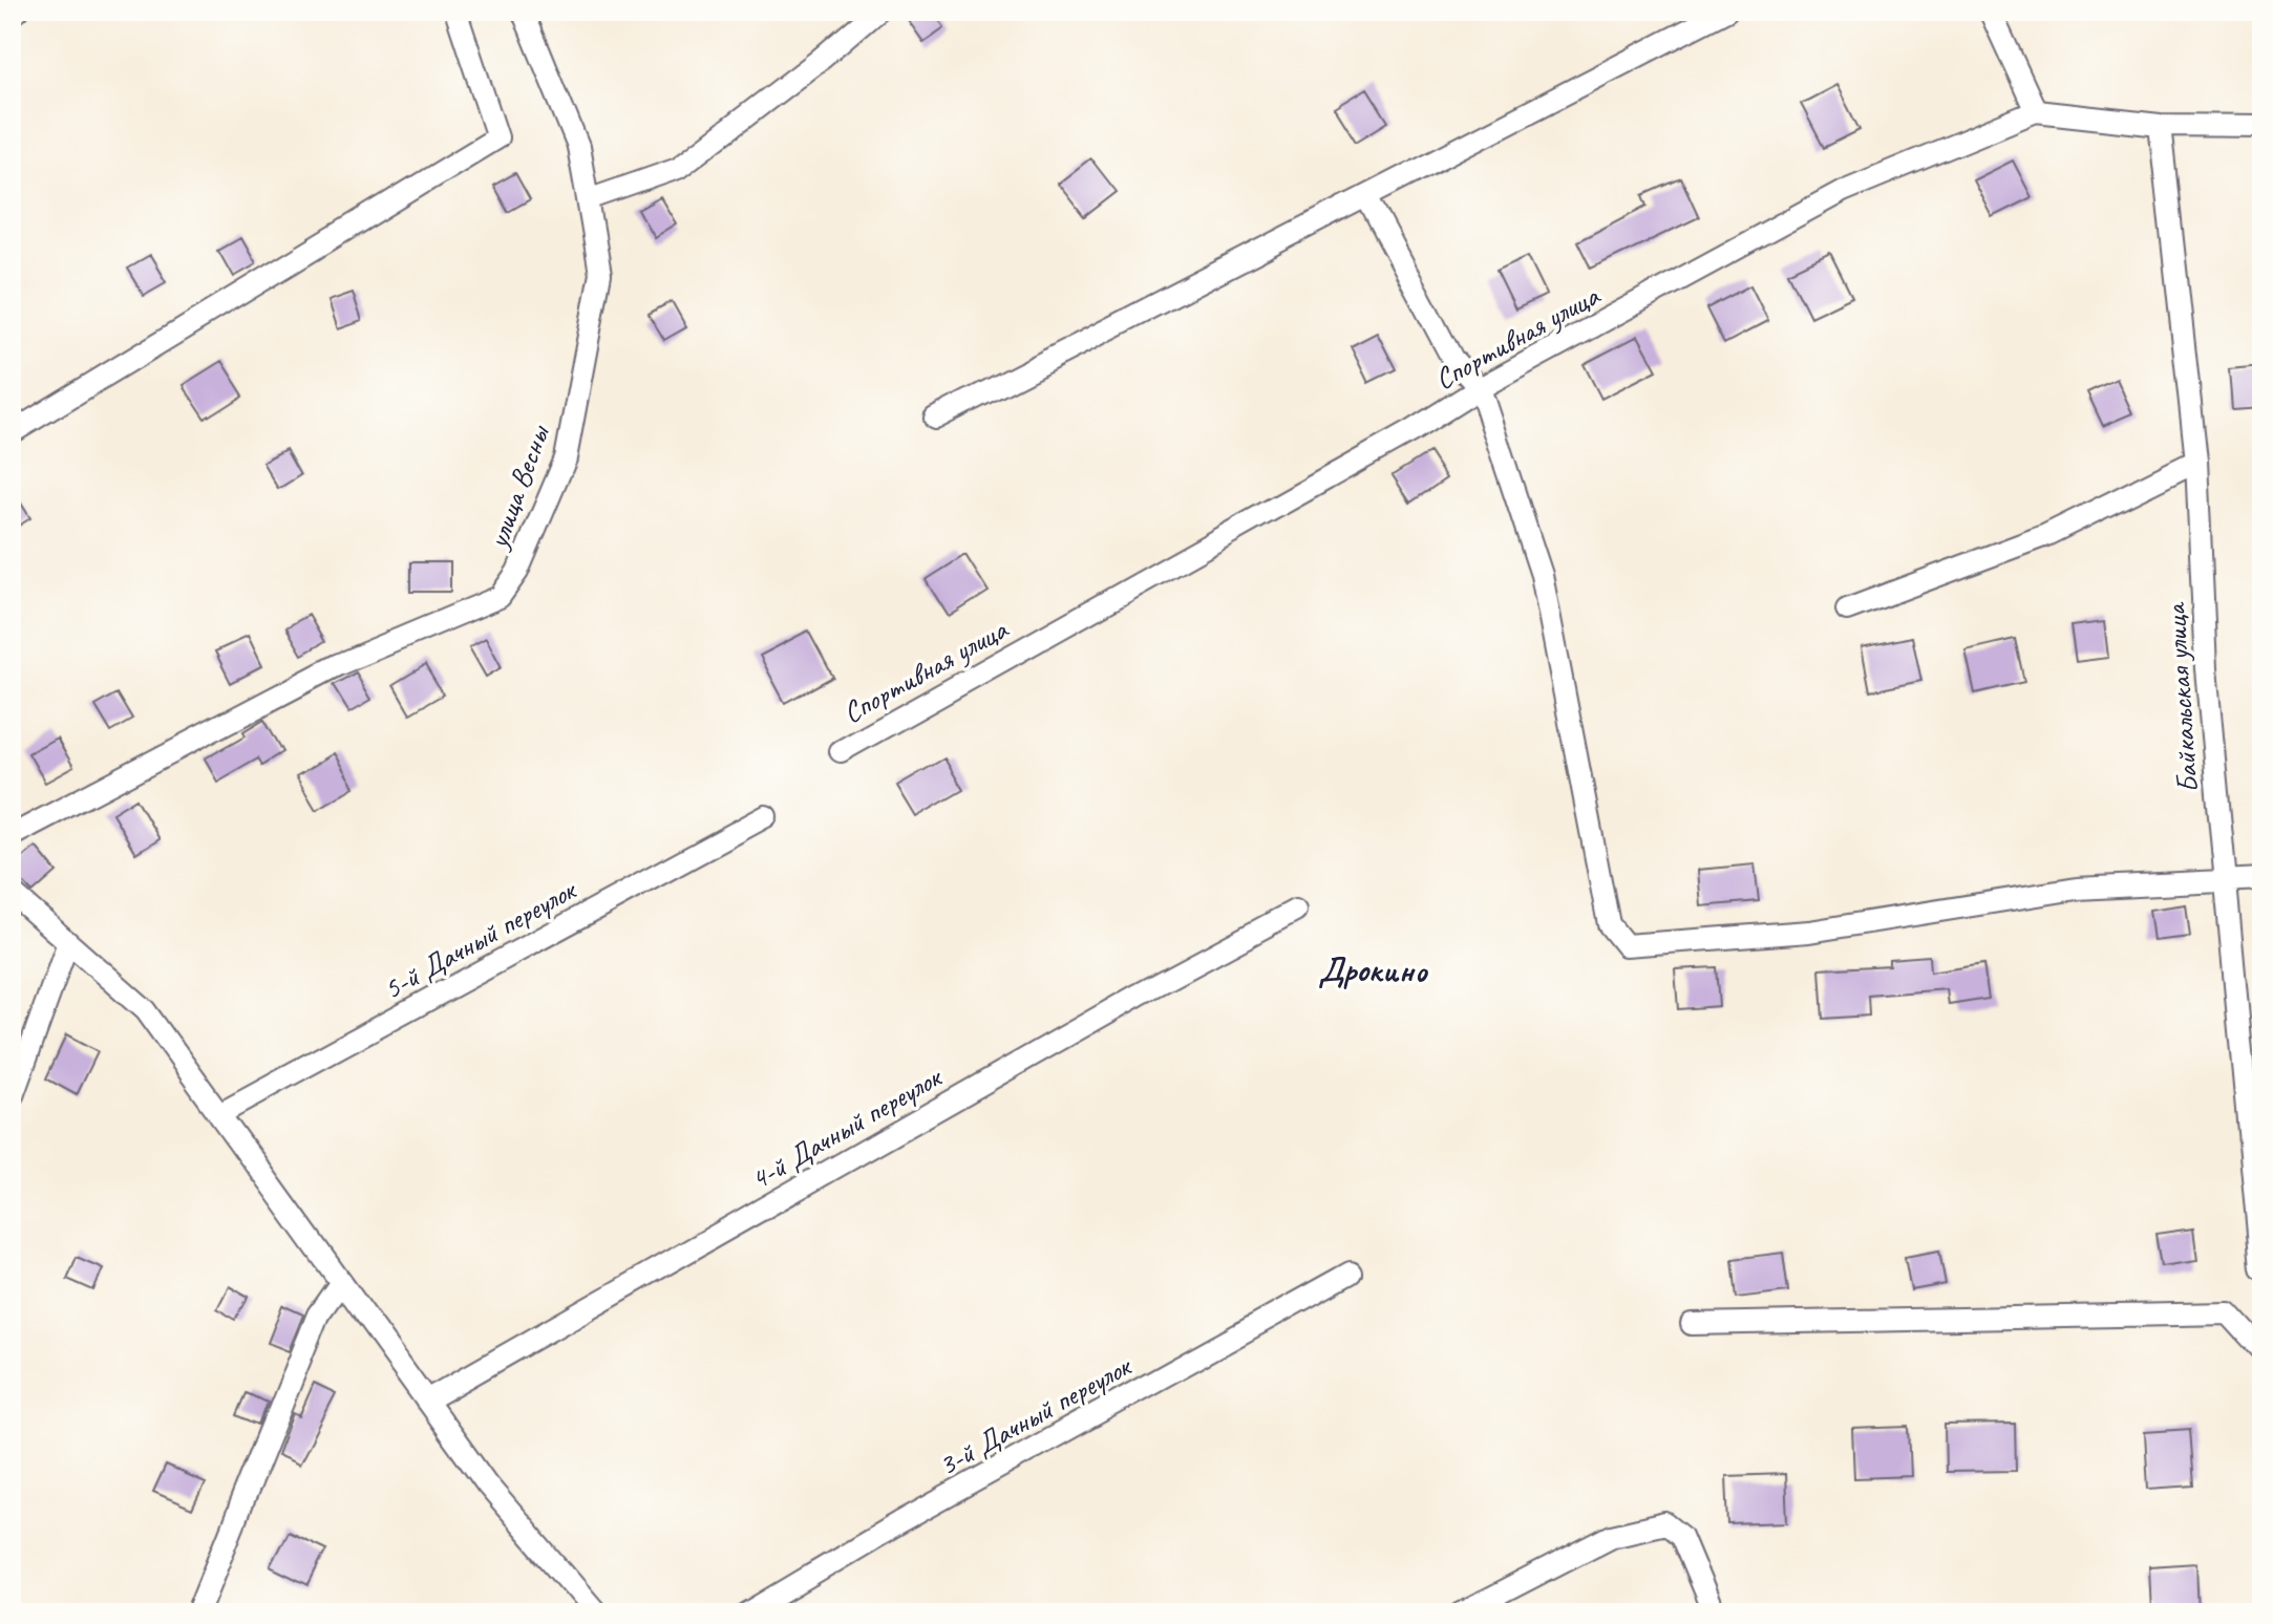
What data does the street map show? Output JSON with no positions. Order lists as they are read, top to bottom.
{
  "streets": {
    "street": [
      "Спортивная улица",
      "улица Весны",
      "Байкальская улица",
      "5-й Дачный переулок",
      "4-й Дачный переулок",
      "3-й Дачный переулок"
    ]
  },
  "crossings": [
    ["Спортивная улица", "Байкальская улица"]
  ],
  "districts": ["Дрокино"]
}
